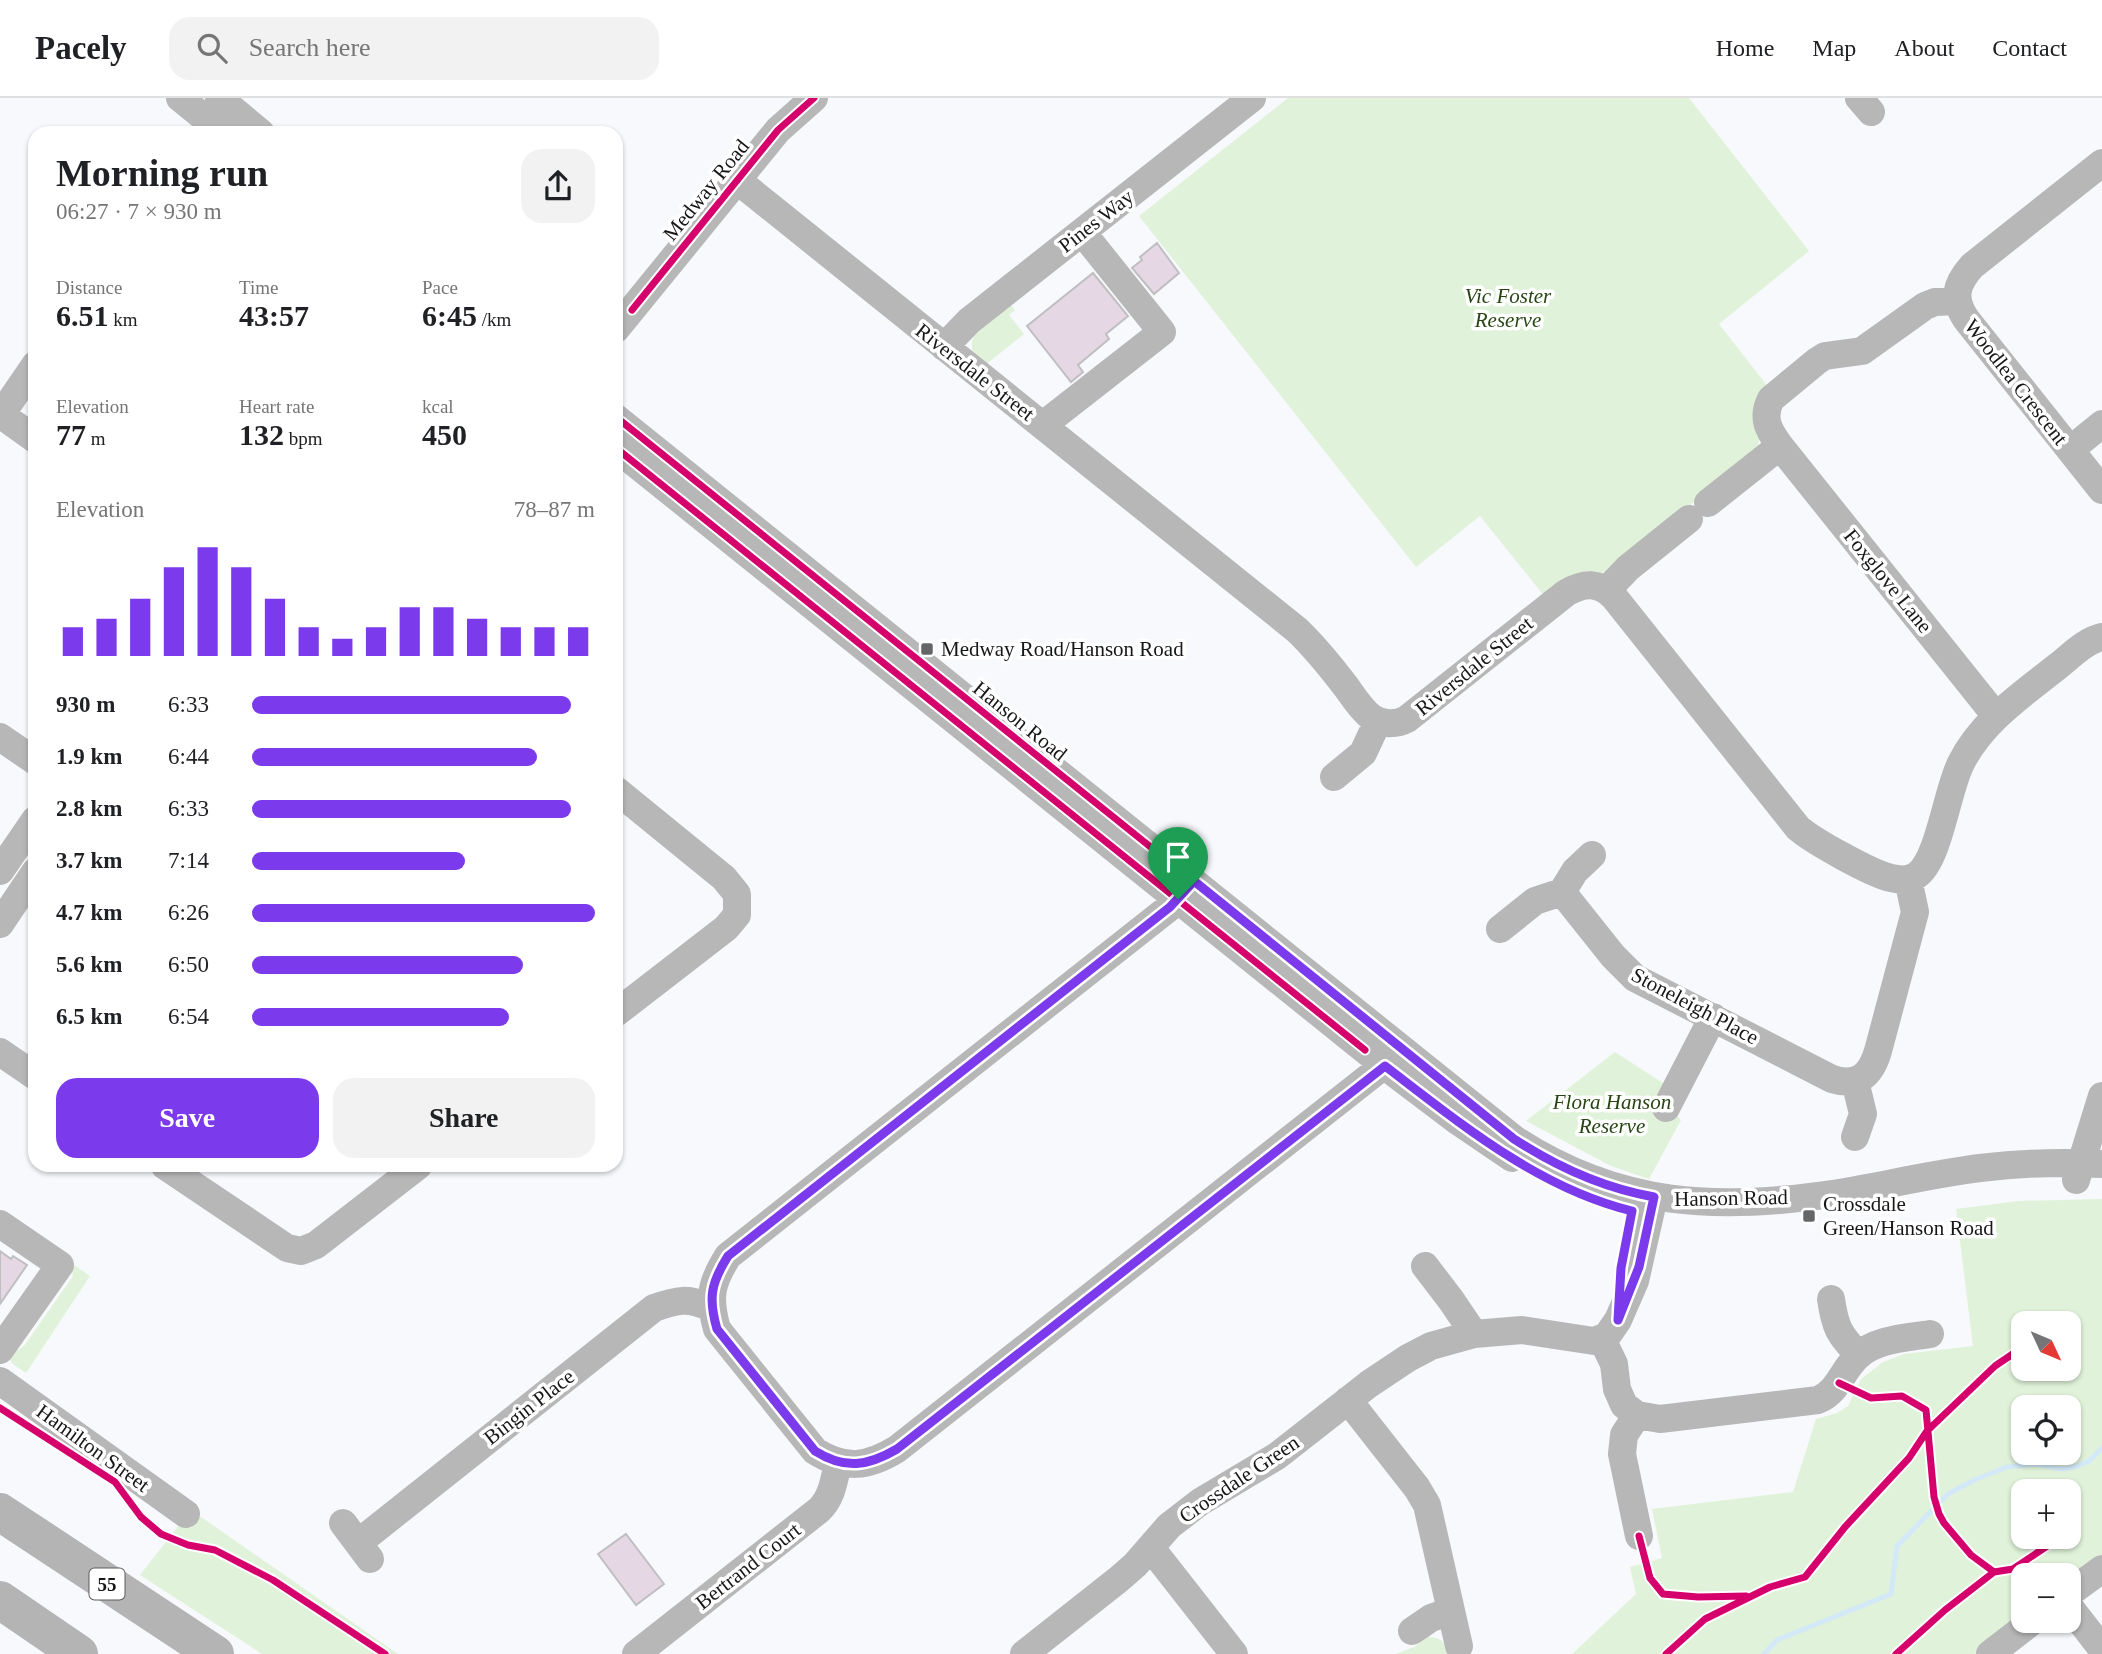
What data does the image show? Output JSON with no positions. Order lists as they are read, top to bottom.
{
  "streets": {
    "highway": ["55"],
    "street": [
      "Medway Road",
      "Pines Way",
      "Riversdale Street",
      "Woodlea Crescent",
      "Foxglove Lane",
      "Hanson Road",
      "Stoneleigh Place",
      "Bingin Place",
      "Hamilton Street",
      "Crossdale Green",
      "Bertrand Court"
    ]
  },
  "crossings": [
    ["Medway Road", "Riversdale Street"],
    ["Pines Way", "Riversdale Street"],
    ["Woodlea Crescent", "Foxglove Lane"]
  ],
  "parks": ["Vic Foster Reserve", "Flora Hanson Reserve"],
  "places": {
    "transit": ["Medway Road/Hanson Road", "Crossdale Green/Hanson Road"]
  },
  "north": "bottom right",
  "page": {
    "header": "Pacely",
    "search": "Search here",
    "nav": [
      "Home",
      "Map",
      "About",
      "Contact"
    ],
    "heading": ["Morning run", "06:27 · 7 × 930 m"],
    "stats": [
      ["Distance", "6.51 km"],
      ["Time", "43:57"],
      ["Pace", "6:45 /km"],
      ["Elevation", "77 m"],
      ["Heart rate", "132 bpm"],
      ["kcal", "450"]
    ],
    "chart": ["Elevation", "78–87 m"],
    "list": [
      {
        "name": "930 m",
        "note": "6:33"
      },
      {
        "name": "1.9 km",
        "note": "6:44"
      },
      {
        "name": "2.8 km",
        "note": "6:33"
      },
      {
        "name": "3.7 km",
        "note": "7:14"
      },
      {
        "name": "4.7 km",
        "note": "6:26"
      },
      {
        "name": "5.6 km",
        "note": "6:50"
      },
      {
        "name": "6.5 km",
        "note": "6:54"
      }
    ],
    "buttons": ["Save", "Share"],
    "map_buttons": ["+", "−"]
  }
}
